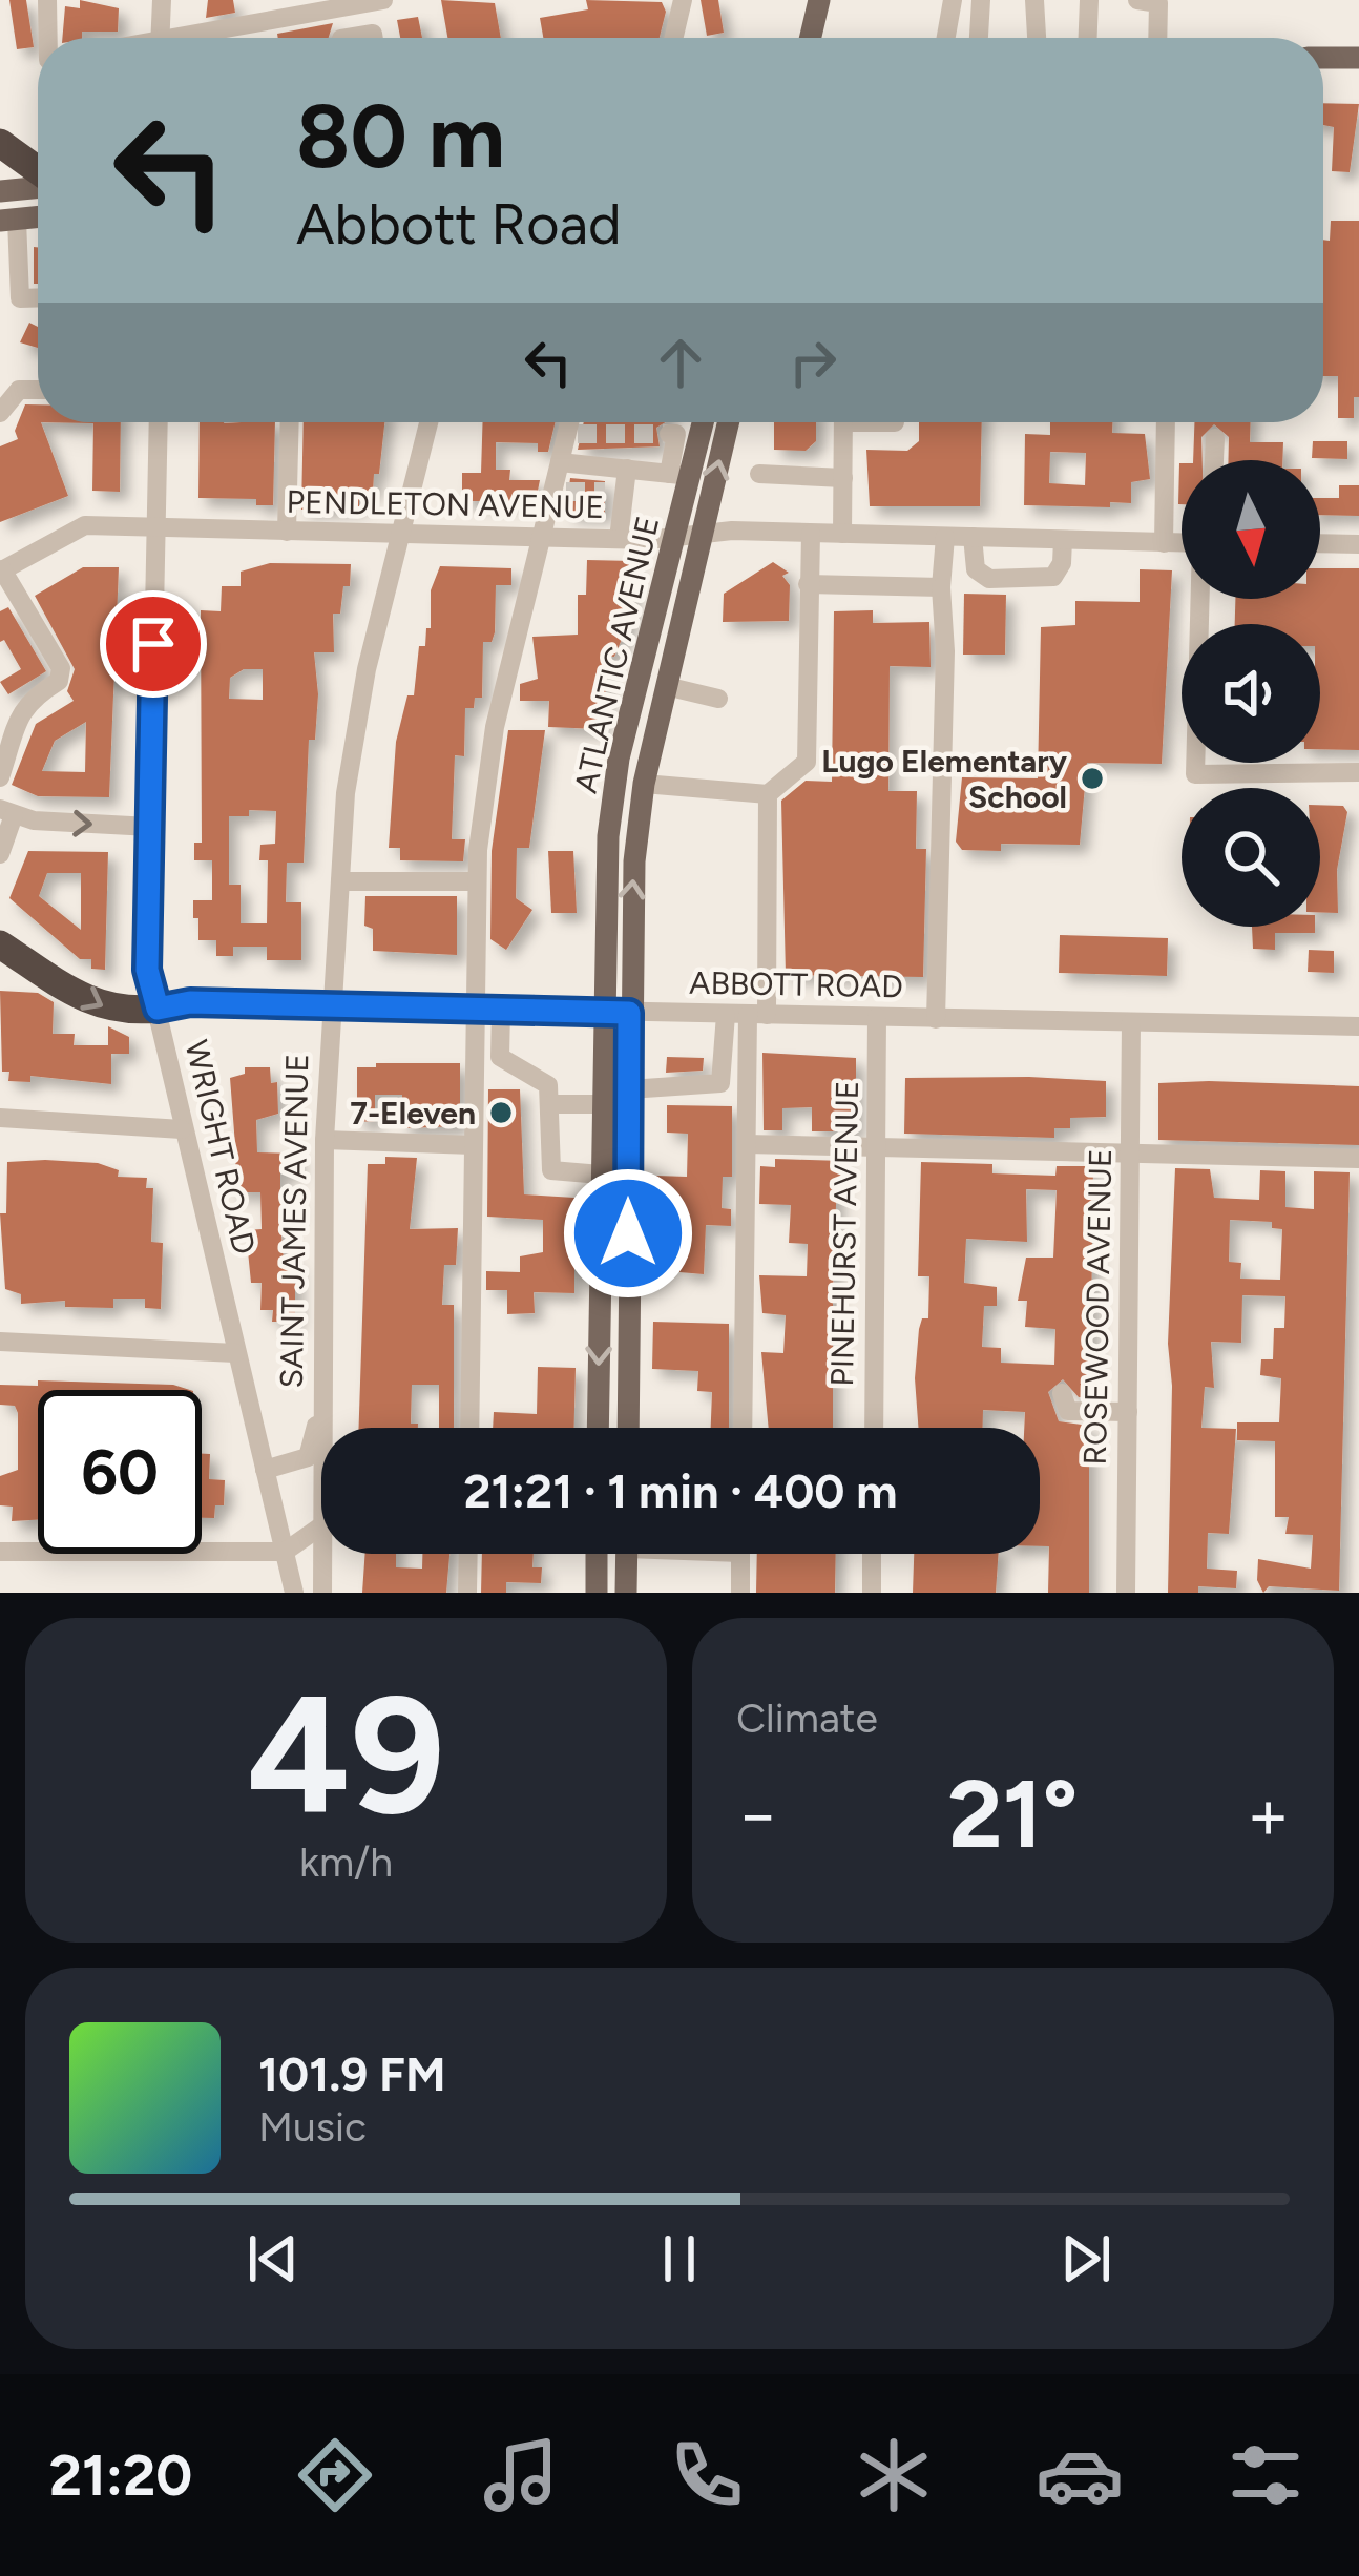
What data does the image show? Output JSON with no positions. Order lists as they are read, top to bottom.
{
  "streets": {
    "main road": ["ATLANTIC AVENUE"],
    "street": [
      "PENDLETON AVENUE",
      "ABBOTT ROAD",
      "WRIGHT ROAD",
      "SAINT JAMES AVENUE",
      "PINEHURST AVENUE",
      "ROSEWOOD AVENUE"
    ]
  },
  "crossings": [
    ["PENDLETON AVENUE", "ATLANTIC AVENUE"],
    ["PENDLETON AVENUE", "WRIGHT ROAD"],
    ["PENDLETON AVENUE", "SAINT JAMES AVENUE"],
    ["ATLANTIC AVENUE", "ABBOTT ROAD"],
    ["ABBOTT ROAD", "WRIGHT ROAD"],
    ["ABBOTT ROAD", "SAINT JAMES AVENUE"],
    ["ABBOTT ROAD", "PINEHURST AVENUE"],
    ["ABBOTT ROAD", "ROSEWOOD AVENUE"]
  ],
  "places": ["Lugo Elementary School", "7-Eleven"],
  "north": "bottom",
  "page": {
    "turn": ["80 m", "Abbott Road"],
    "limit": "60",
    "trip": "21:21 · 1 min · 400 m",
    "tile": [
      ["49", "km/h"],
      "Climate"
    ],
    "heat": ["−", "21°", "+"],
    "song": ["101.9 FM", "Music"],
    "tabs": "21:20"
  }
}
